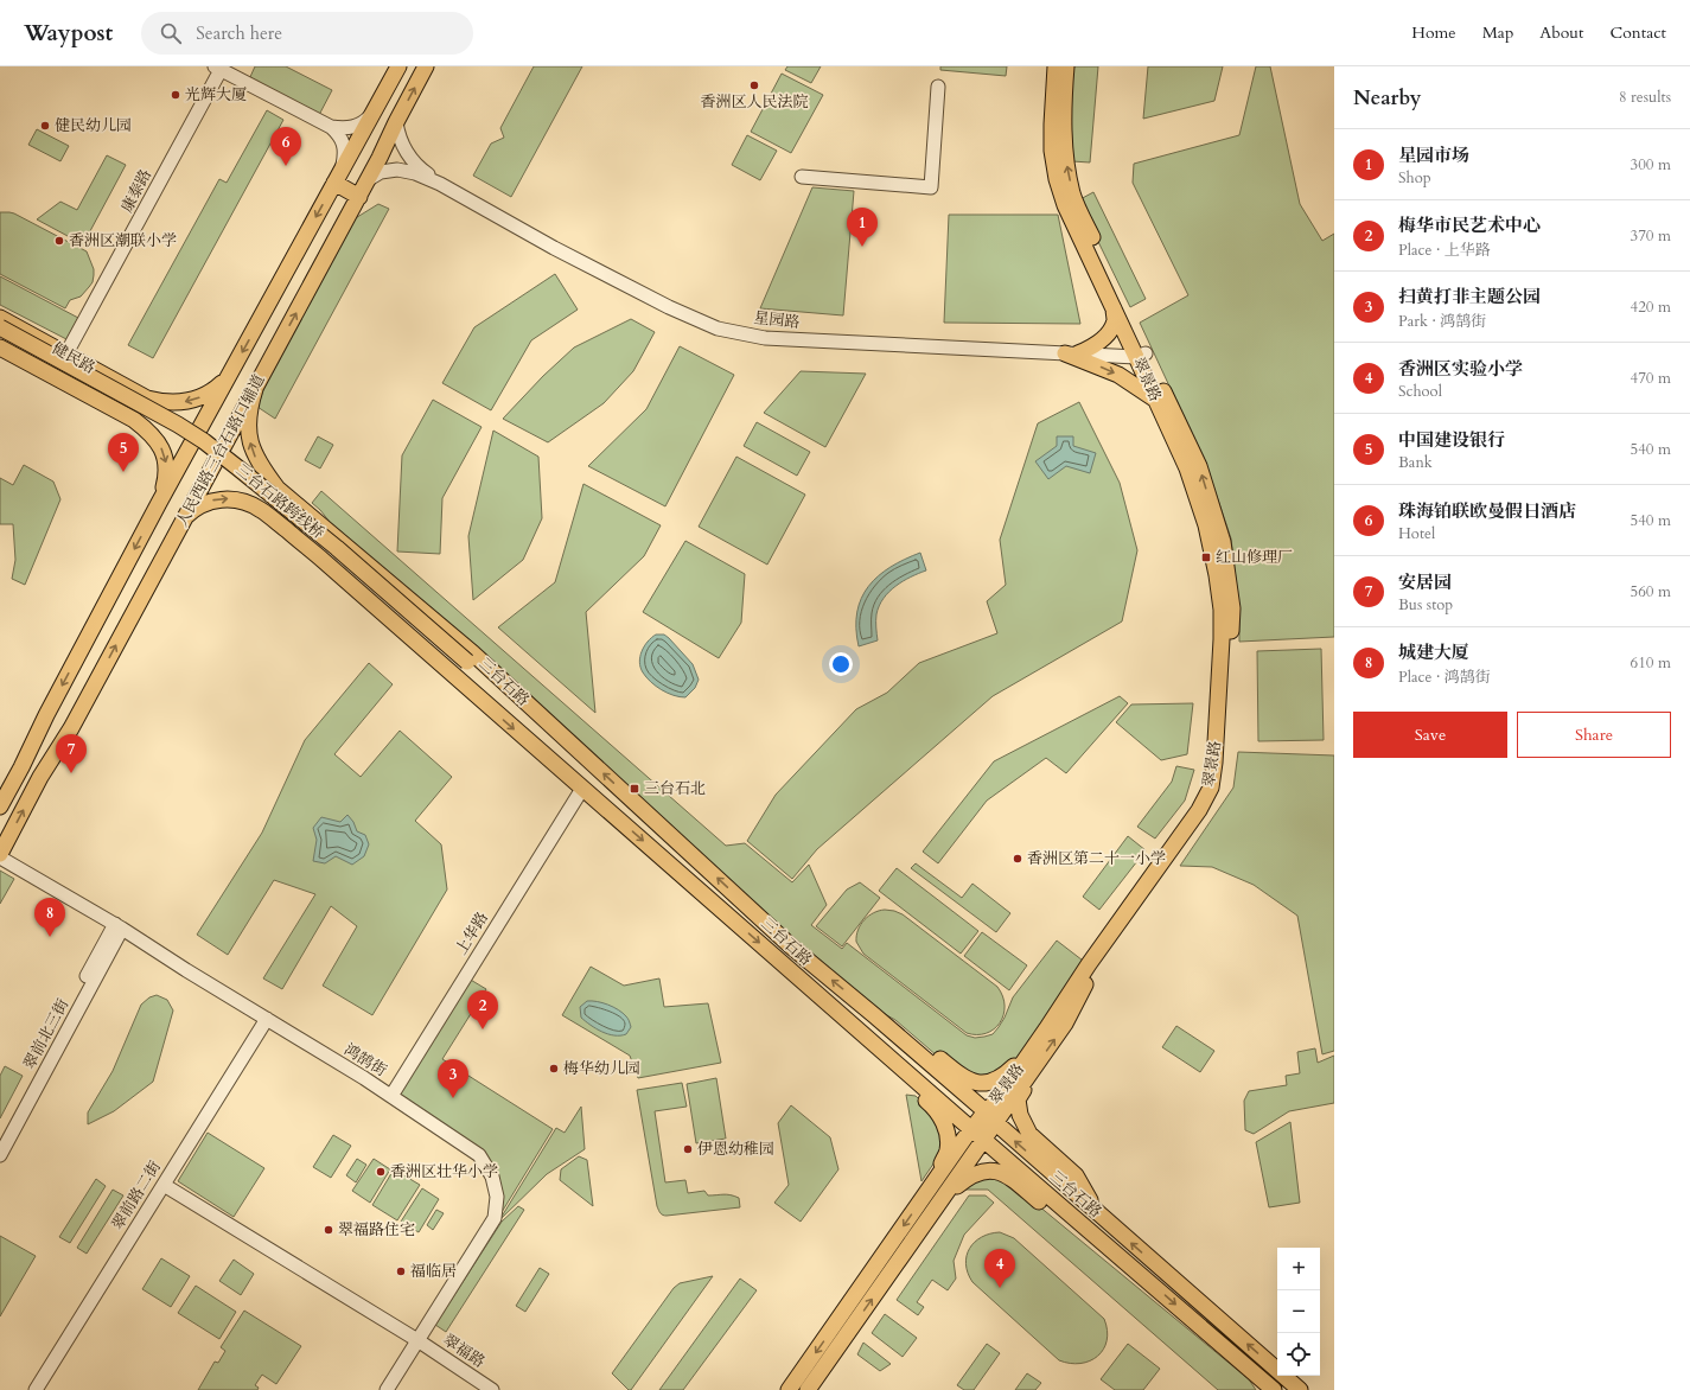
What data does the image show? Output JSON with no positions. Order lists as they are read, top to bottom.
{
  "streets": {
    "main road": [
      "健民路",
      "翠景路",
      "人民西路三台石路口辅道",
      "三台石路跨线桥",
      "三台石路"
    ],
    "street": [
      "康泰路",
      "星园路",
      "上华路",
      "翠前北三街",
      "鸿鹄街",
      "翠前路二街",
      "翠福路"
    ]
  },
  "crossings": [
    ["康泰路", "健民路"],
    ["星园路", "翠景路"],
    ["星园路", "人民西路三台石路口辅道"],
    ["健民路", "人民西路三台石路口辅道"],
    ["翠景路", "三台石路"],
    ["人民西路三台石路口辅道", "三台石路"],
    ["人民西路三台石路口辅道", "鸿鹄街"],
    ["三台石路", "上华路"],
    ["上华路", "鸿鹄街"],
    ["翠前北三街", "鸿鹄街"],
    ["鸿鹄街", "翠前路二街"],
    ["鸿鹄街", "翠福路"],
    ["翠前路二街", "翠福路"]
  ],
  "places": {
    "other": [
      "香洲区人民法院",
      "光辉大厦",
      "健民幼儿园",
      "香洲区潮联小学",
      "香洲区第二十一小学",
      "梅华幼儿园",
      "伊恩幼稚园",
      "香洲区壮华小学",
      "翠福路住宅",
      "福临居"
    ],
    "transit": ["红山修理厂", "三台石北"]
  },
  "page": {
    "header": "Waypost",
    "search": "Search here",
    "nav": [
      "Home",
      "Map",
      "About",
      "Contact"
    ],
    "heading": ["Nearby", "8 results"],
    "pins": [
      "6",
      "1",
      "5",
      "7",
      "8",
      "2",
      "3",
      "4"
    ],
    "list": [
      {
        "mark": "1",
        "name": "星园市场",
        "note": "Shop",
        "value": "300 m"
      },
      {
        "mark": "2",
        "name": "梅华市民艺术中心",
        "note": "Place · 上华路",
        "value": "370 m"
      },
      {
        "mark": "3",
        "name": "扫黄打非主题公园",
        "note": "Park · 鸿鹄街",
        "value": "420 m"
      },
      {
        "mark": "4",
        "name": "香洲区实验小学",
        "note": "School",
        "value": "470 m"
      },
      {
        "mark": "5",
        "name": "中国建设银行",
        "note": "Bank",
        "value": "540 m"
      },
      {
        "mark": "6",
        "name": "珠海铂联欧曼假日酒店",
        "note": "Hotel",
        "value": "540 m"
      },
      {
        "mark": "7",
        "name": "安居园",
        "note": "Bus stop",
        "value": "560 m"
      },
      {
        "mark": "8",
        "name": "城建大厦",
        "note": "Place · 鸿鹄街",
        "value": "610 m"
      }
    ],
    "buttons": ["Save", "Share"],
    "map_buttons": ["+", "−"]
  }
}
